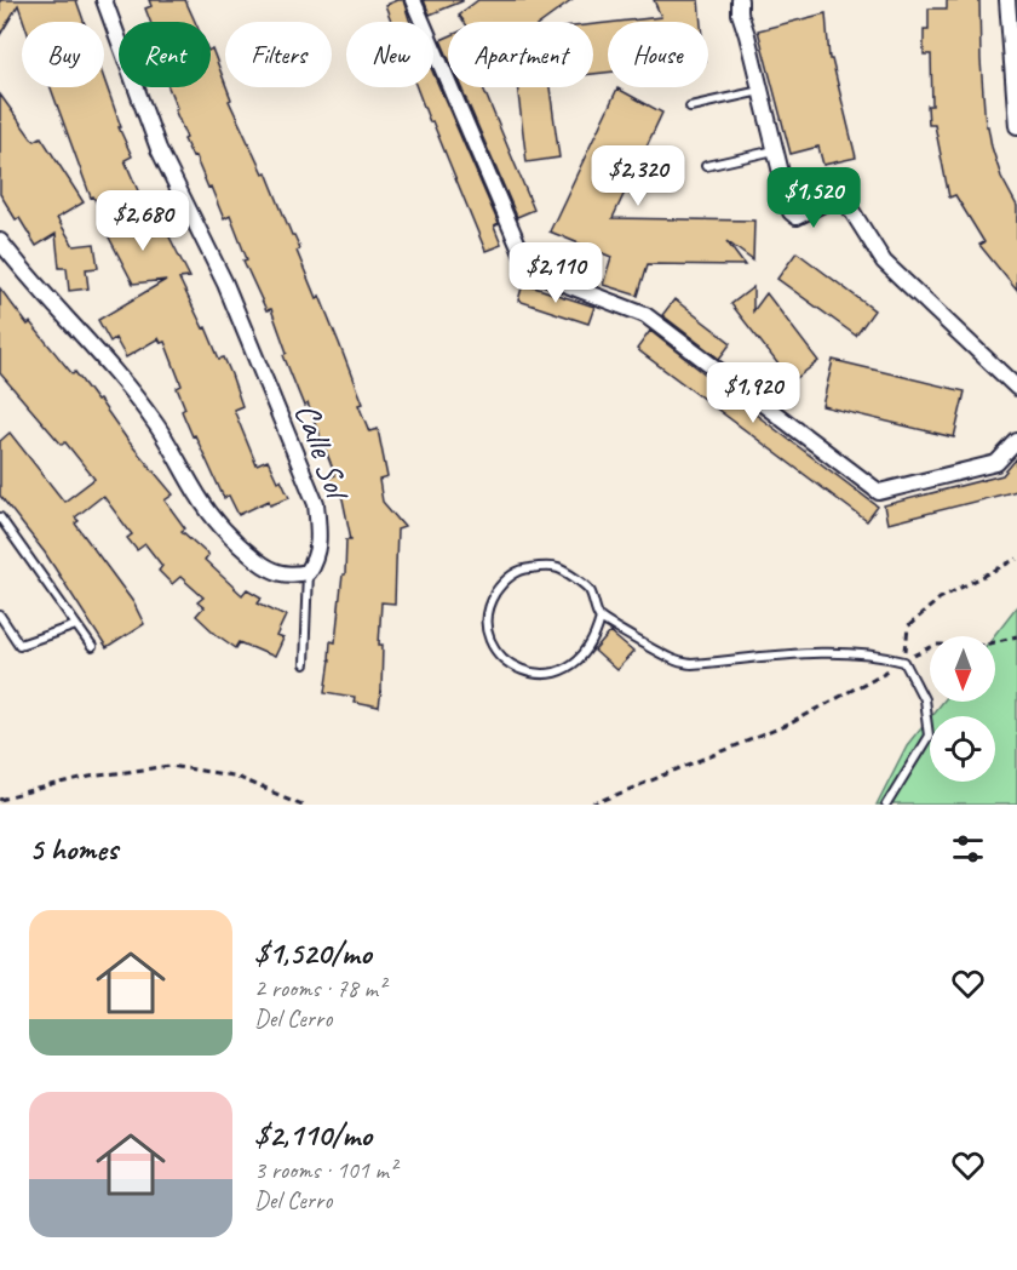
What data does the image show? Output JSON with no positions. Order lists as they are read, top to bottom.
{
  "streets": {
    "street": ["Calle Sol"]
  },
  "north": "bottom",
  "page": {
    "chip": [
      "Buy",
      "Rent",
      "Filters",
      "New",
      "Apartment",
      "House"
    ],
    "price": [
      "$2,320",
      "$1,520",
      "$2,680",
      "$2,110",
      "$1,920"
    ],
    "heading": "5 homes",
    "list": [
      {
        "name": "$1,520/mo",
        "note": "2 rooms · 78 m² · Del Cerro"
      },
      {
        "name": "$2,110/mo",
        "note": "3 rooms · 101 m² · Del Cerro"
      }
    ]
  }
}
